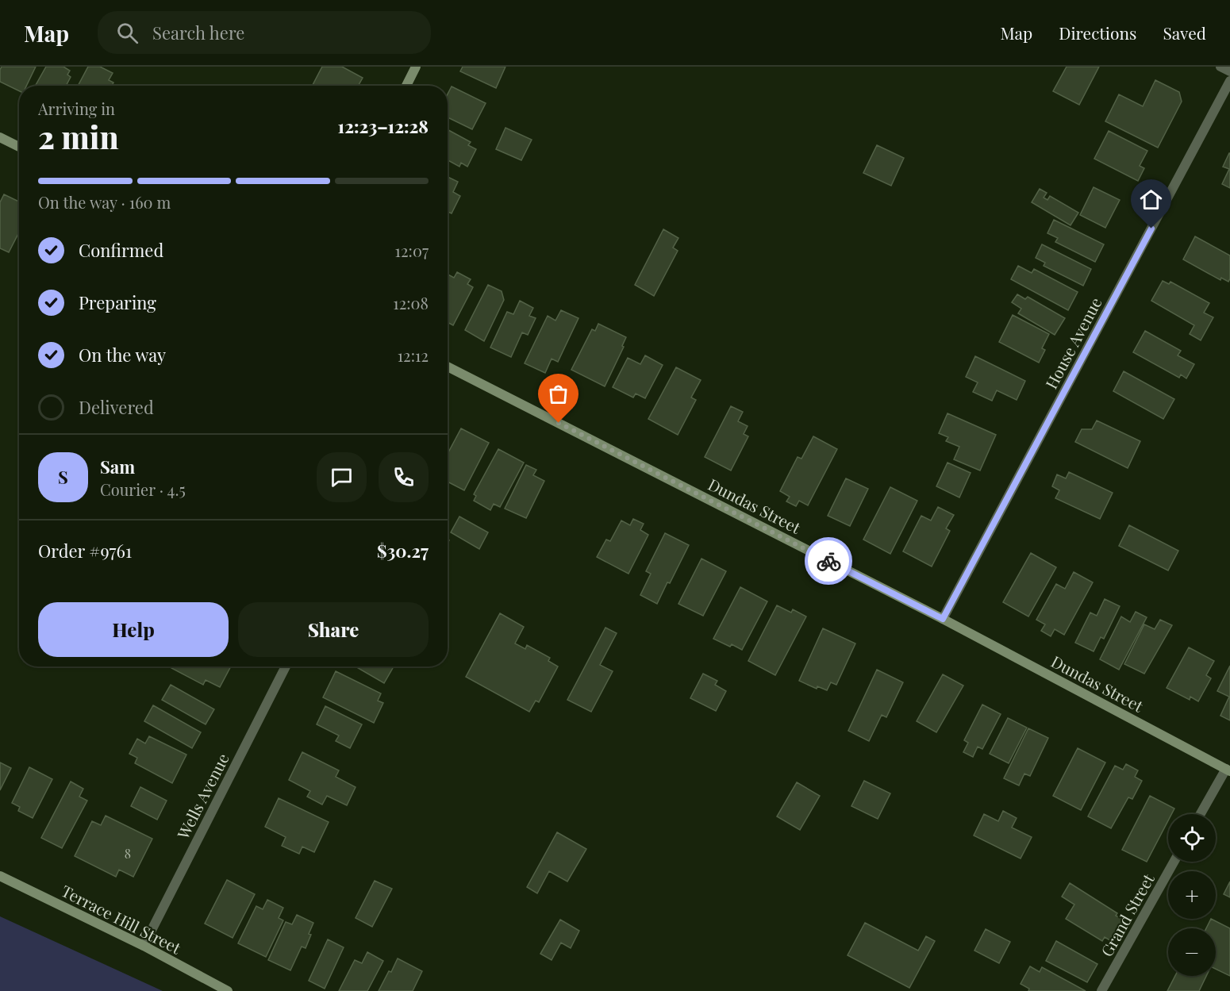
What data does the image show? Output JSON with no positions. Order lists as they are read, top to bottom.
{
  "streets": {
    "street": [
      "House Avenue",
      "Dundas Street",
      "Wells Avenue",
      "Grand Street",
      "Terrace Hill Street"
    ]
  },
  "crossings": [
    ["House Avenue", "Dundas Street"],
    ["Wells Avenue", "Terrace Hill Street"]
  ],
  "house_numbers": ["8"],
  "page": {
    "header": "Map",
    "search": "Search here",
    "nav": ["Map", "Directions", "Saved"],
    "heading": ["2 min", "Arriving in", "12:23–12:28"],
    "panel": [
      "Sam",
      "Courier · 4.5",
      "Order #9761",
      "$30.27"
    ],
    "bar": "On the way · 160 m",
    "list": [
      ["Confirmed", "12:07"],
      ["Preparing", "12:08"],
      ["On the way", "12:12"],
      "Delivered"
    ],
    "round": "S",
    "buttons": ["Help", "Share"],
    "map_buttons": ["+", "−"]
  }
}
